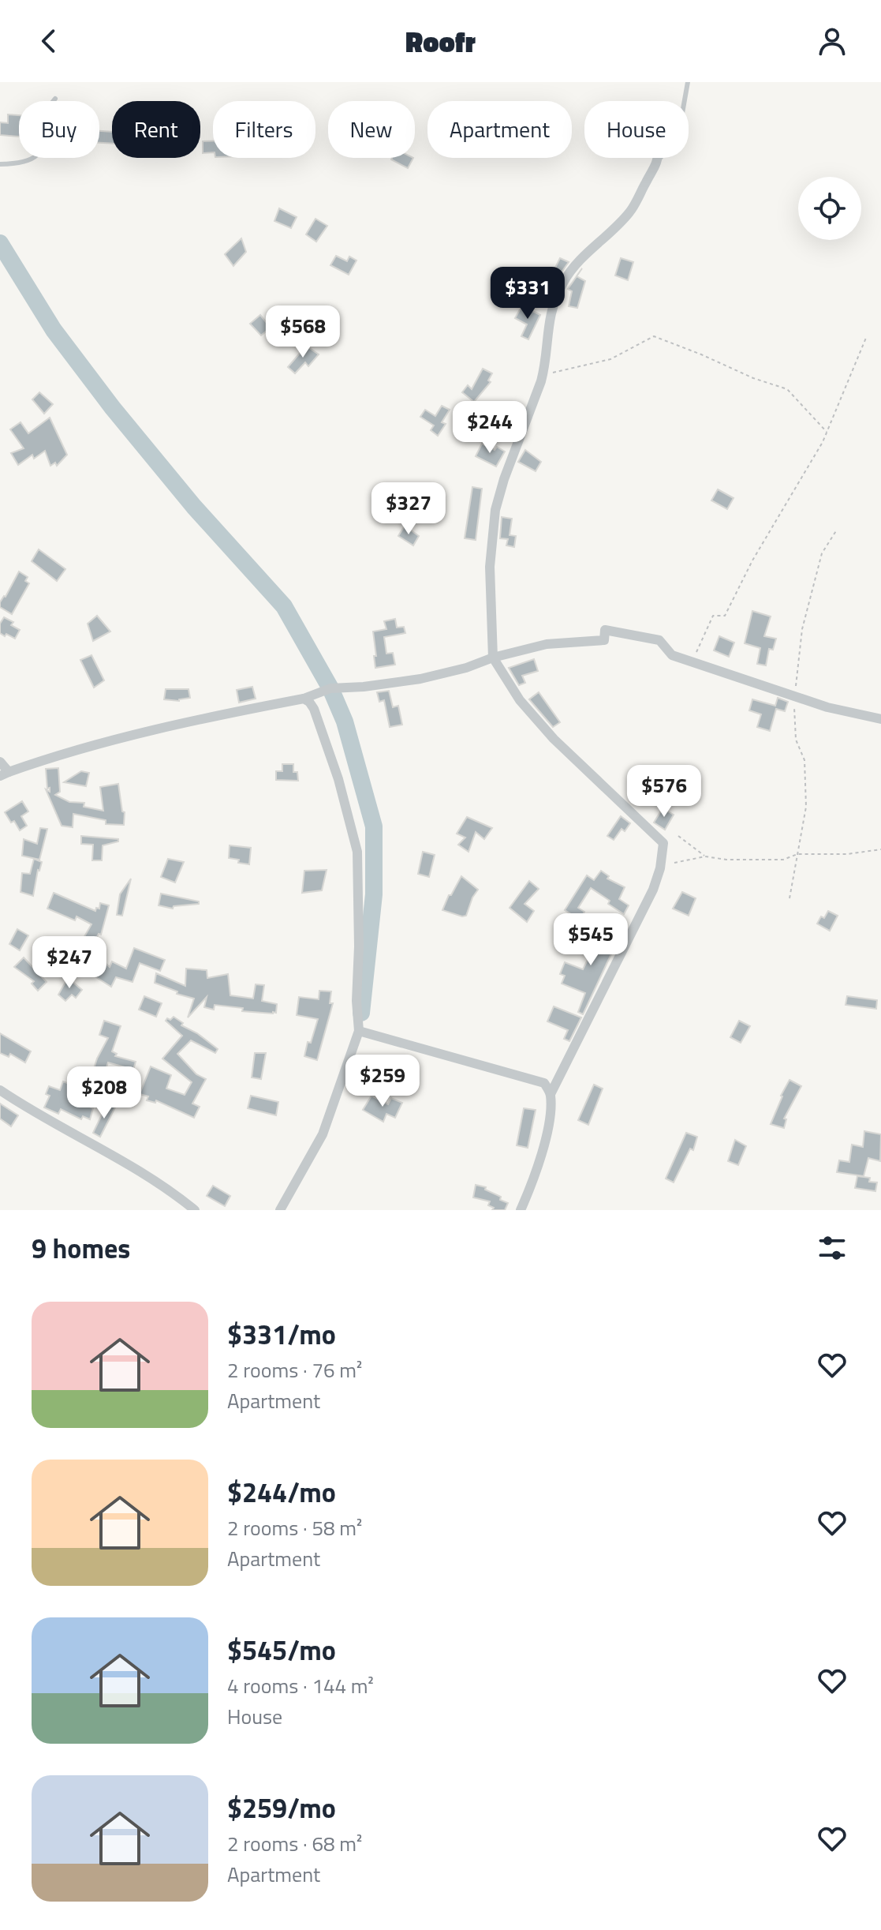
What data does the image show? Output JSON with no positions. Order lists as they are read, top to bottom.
{
  "page": {
    "header": "Roofr",
    "chip": [
      "Buy",
      "Rent",
      "Filters",
      "New",
      "Apartment",
      "House"
    ],
    "price": [
      "$331",
      "$568",
      "$244",
      "$327",
      "$576",
      "$545",
      "$247",
      "$259",
      "$208"
    ],
    "heading": "9 homes",
    "list": [
      {
        "name": "$331/mo",
        "note": "2 rooms · 76 m² · Apartment"
      },
      {
        "name": "$244/mo",
        "note": "2 rooms · 58 m² · Apartment"
      },
      {
        "name": "$545/mo",
        "note": "4 rooms · 144 m² · House"
      },
      {
        "name": "$259/mo",
        "note": "2 rooms · 68 m² · Apartment"
      }
    ]
  }
}
